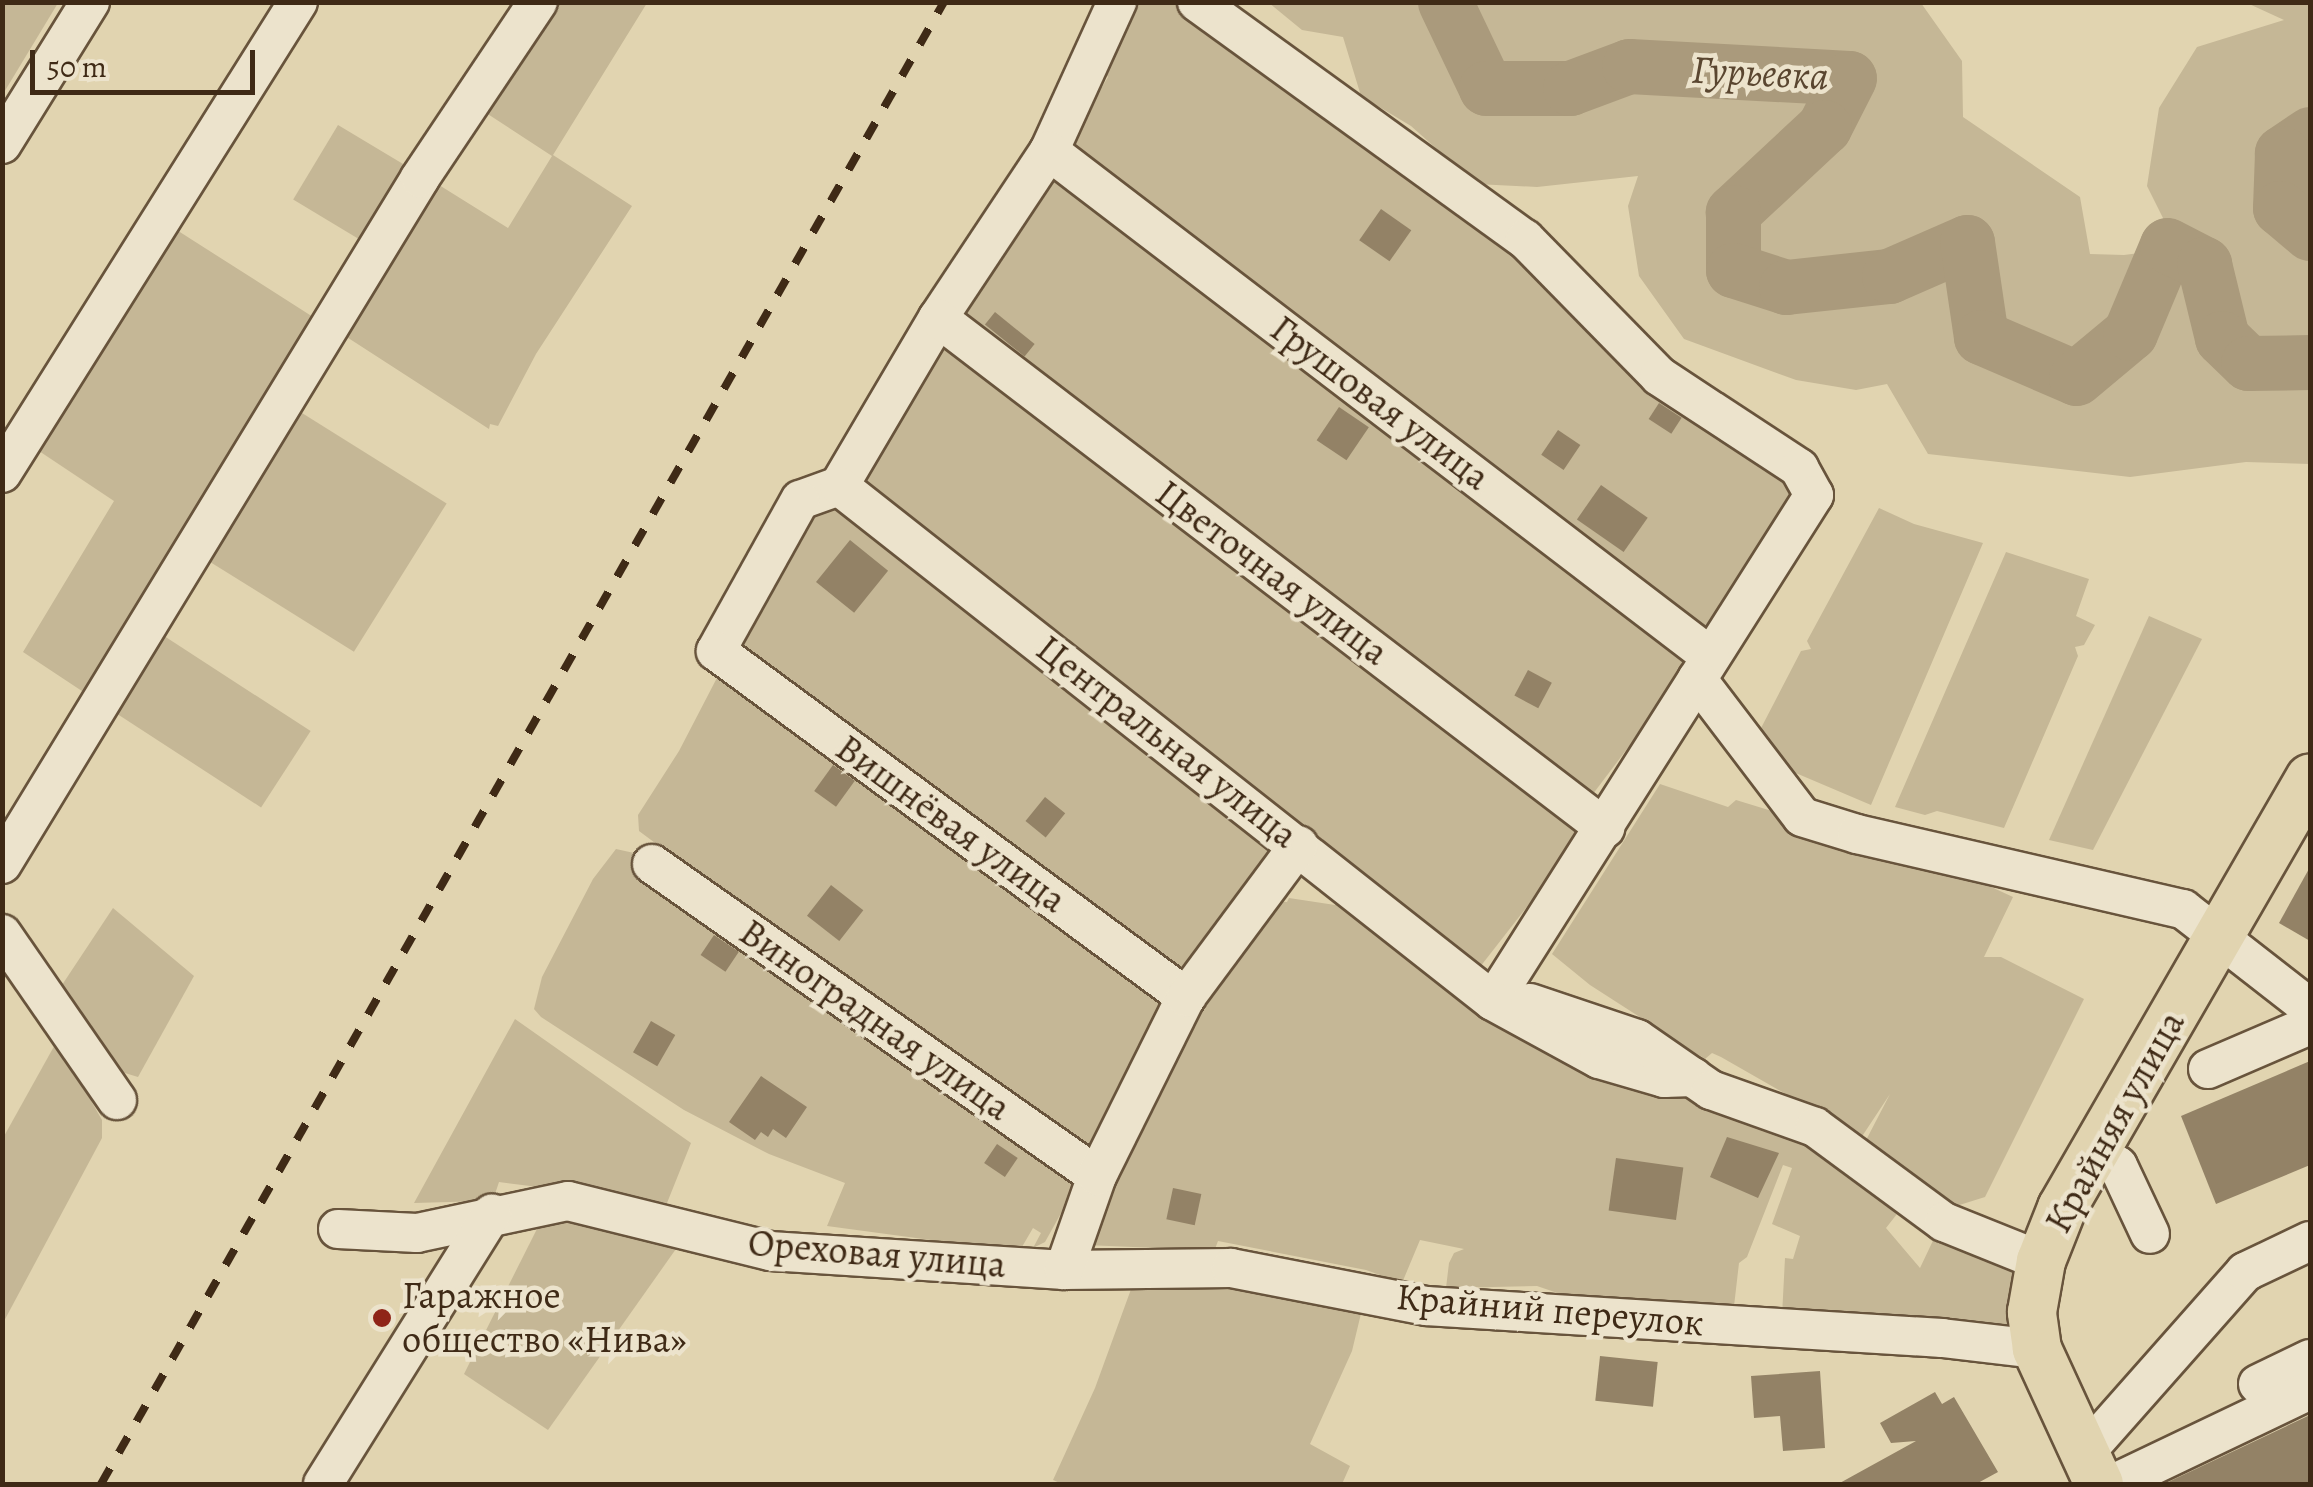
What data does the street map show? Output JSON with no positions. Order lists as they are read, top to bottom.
{
  "streets": {
    "main road": ["Крайняя улица"],
    "street": [
      "Грушовая улица",
      "Цветочная улица",
      "Центральная улица",
      "Вишнёвая улица",
      "Виноградная улица",
      "Ореховая улица",
      "Крайний переулок"
    ]
  },
  "crossings": [
    ["Грушовая улица", "Крайняя улица"],
    ["Центральная улица", "Вишнёвая улица"],
    ["Крайняя улица", "Крайний переулок"],
    ["Ореховая улица", "Крайний переулок"]
  ],
  "water": ["Гурьевка"],
  "places": ["Гаражное общество «Нива»"],
  "scale_bar": "50 m"
}
